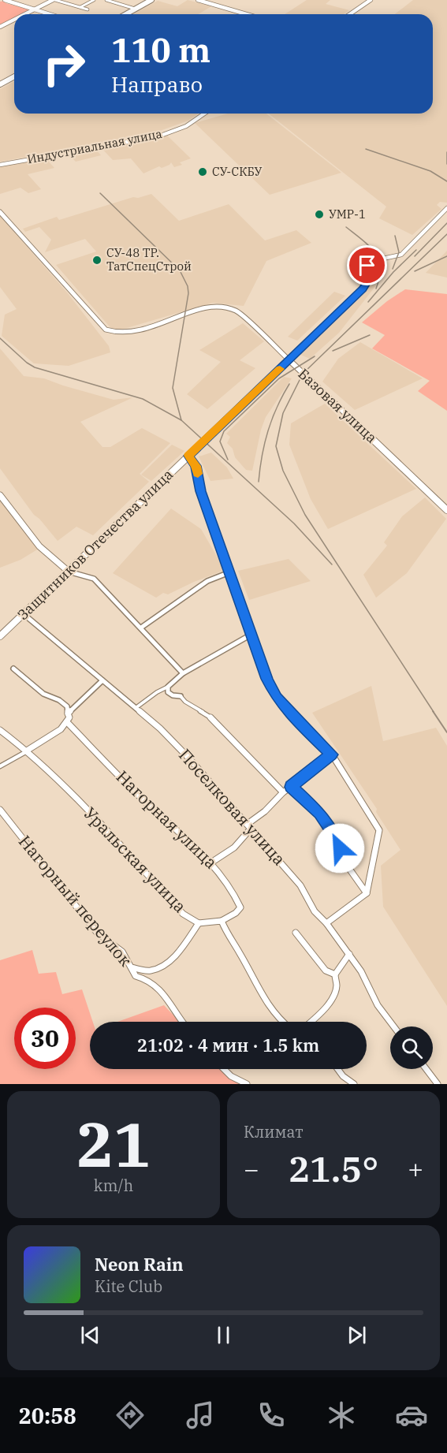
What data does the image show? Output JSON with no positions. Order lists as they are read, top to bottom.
{
  "streets": {
    "main road": ["Базовая улица", "Защитников Отечества улица"],
    "street": [
      "Индустриальная улица",
      "Поселковая улица",
      "Нагорная улица",
      "Уральская улица",
      "Нагорный переулок"
    ]
  },
  "crossings": [
    ["Базовая улица", "Защитников Отечества улица"],
    ["Защитников Отечества улица", "Поселковая улица"],
    ["Нагорная улица", "Уральская улица"]
  ],
  "places": ["СУ-СКБУ", "УМР-1", "СУ-48 ТР. ТатСпецСтрой"],
  "page": {
    "turn": ["110 m", "Направо"],
    "limit": "30",
    "trip": "21:02 · 4 мин · 1.5 km",
    "tile": [
      ["21", "km/h"],
      "Климат"
    ],
    "heat": ["−", "21.5°", "+"],
    "song": ["Neon Rain", "Kite Club"],
    "tabs": "20:58"
  }
}
